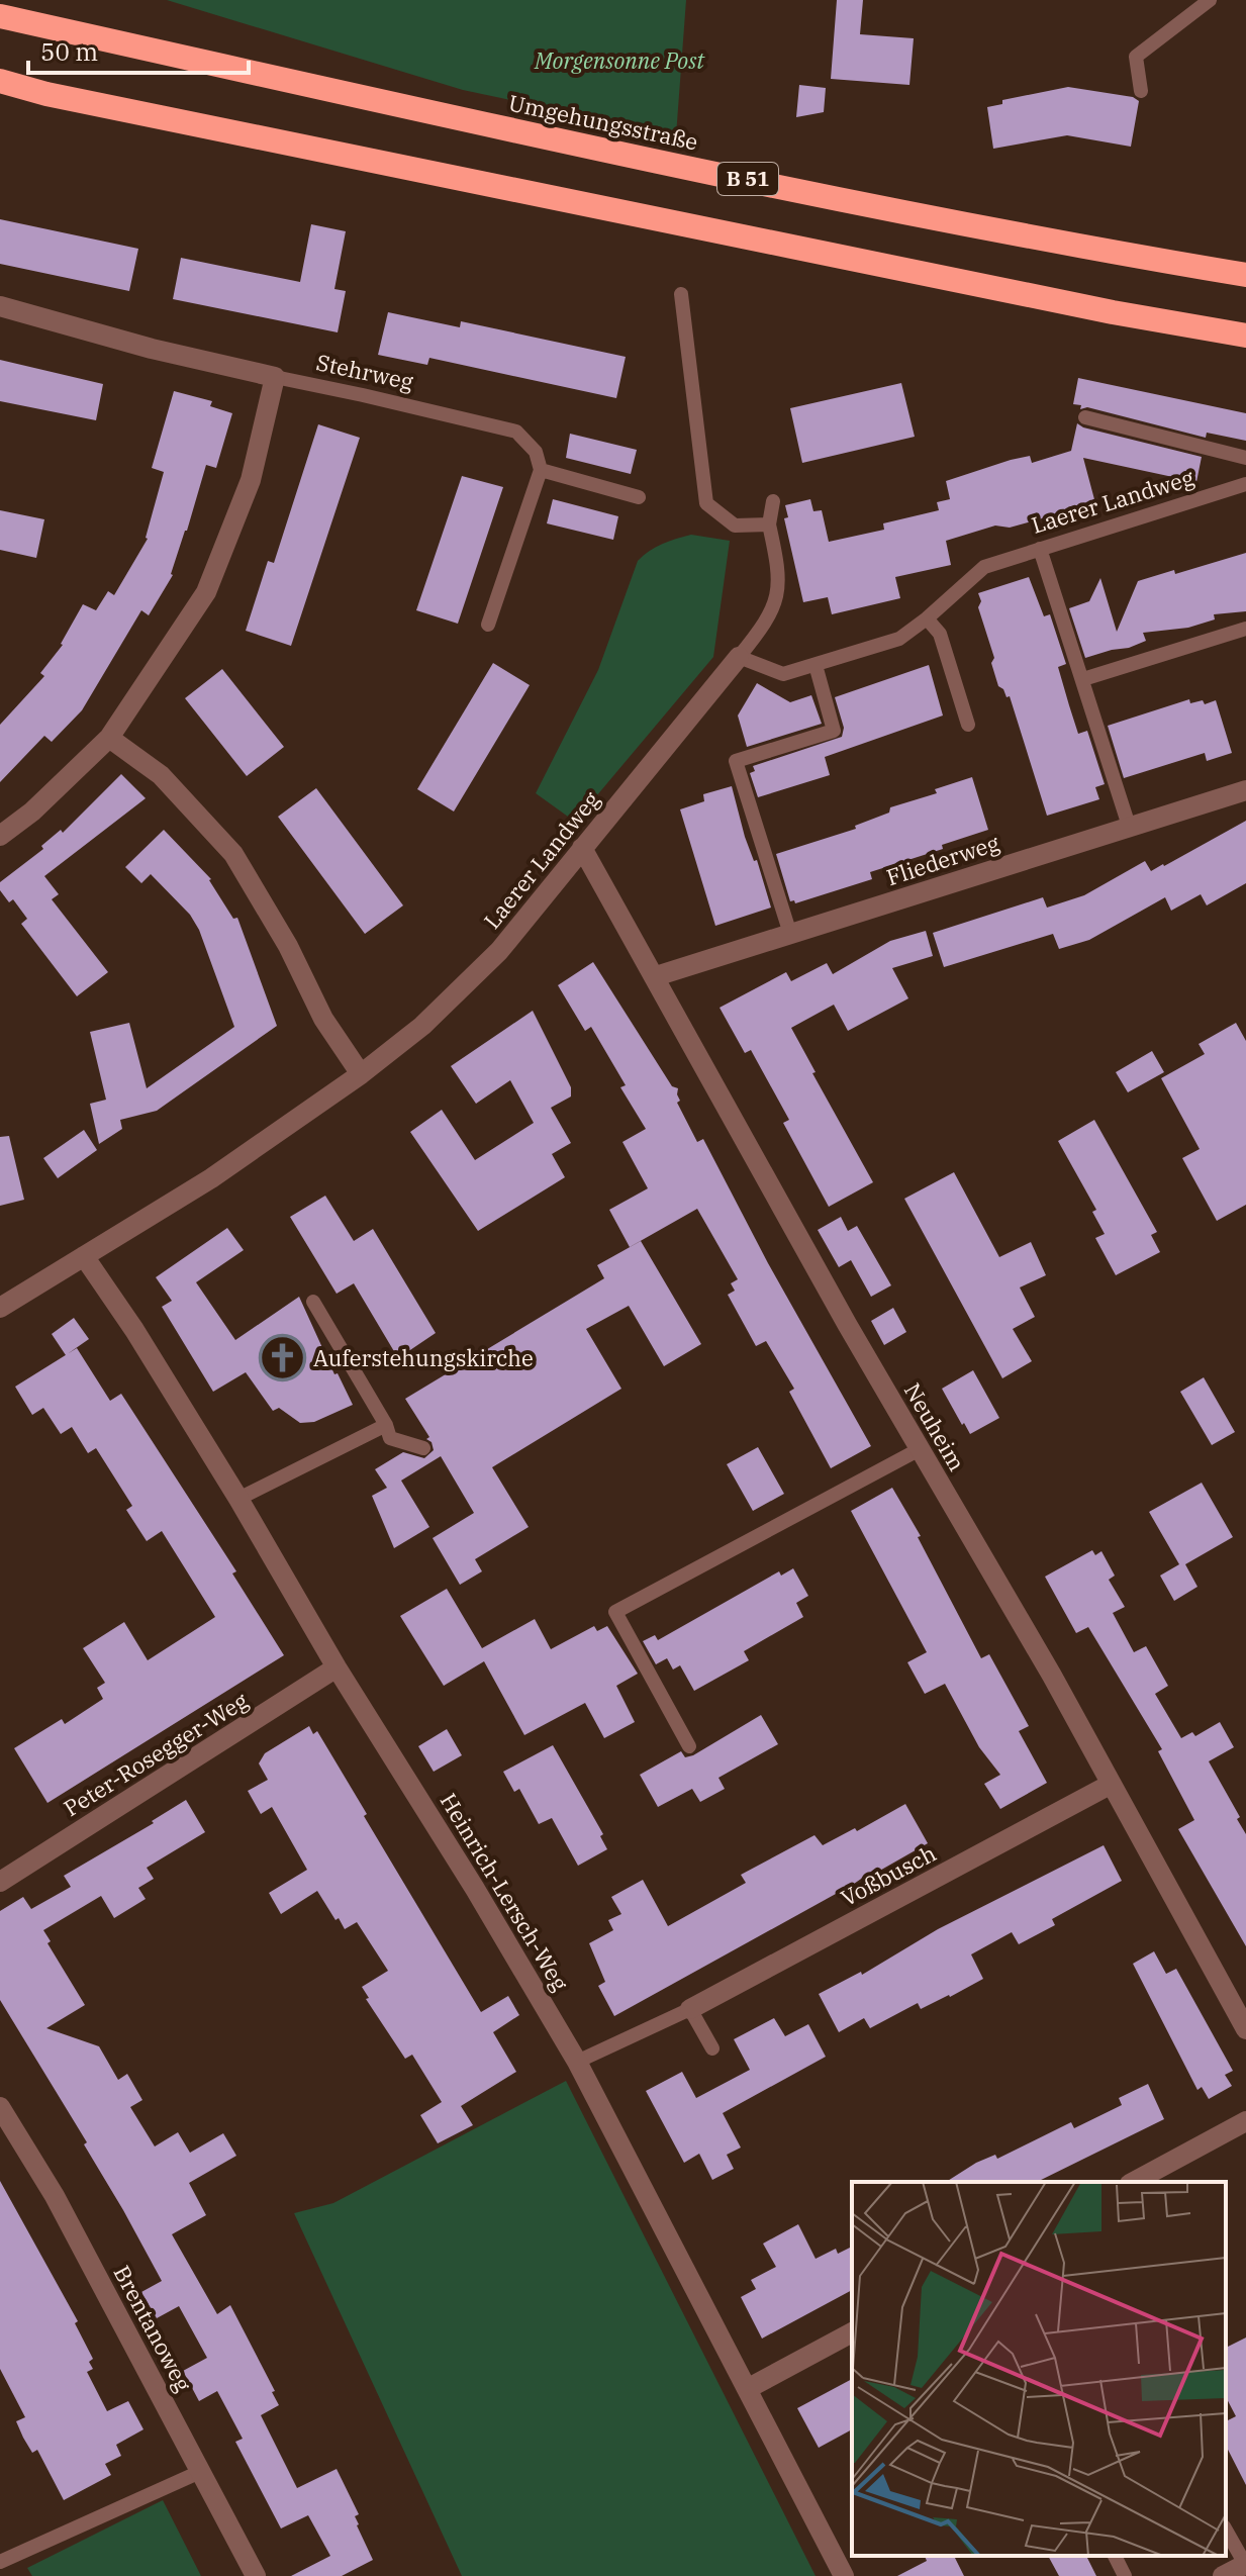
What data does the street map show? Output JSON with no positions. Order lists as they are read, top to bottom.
{
  "streets": {
    "highway": ["Umgehungsstraße", "B 51"],
    "street": [
      "Stehrweg",
      "Laerer Landweg",
      "Fliederweg",
      "Neuheim",
      "Peter-Rosegger-Weg",
      "Voßbusch",
      "Heinrich-Lersch-Weg",
      "Brentanoweg"
    ]
  },
  "crossings": [
    ["Laerer Landweg", "Neuheim"],
    ["Laerer Landweg", "Heinrich-Lersch-Weg"],
    ["Fliederweg", "Neuheim"],
    ["Neuheim", "Voßbusch"],
    ["Peter-Rosegger-Weg", "Heinrich-Lersch-Weg"]
  ],
  "parks": ["Morgensonne Post"],
  "places": {
    "church": ["Auferstehungskirche"]
  },
  "scale_bar": "50 m"
}
